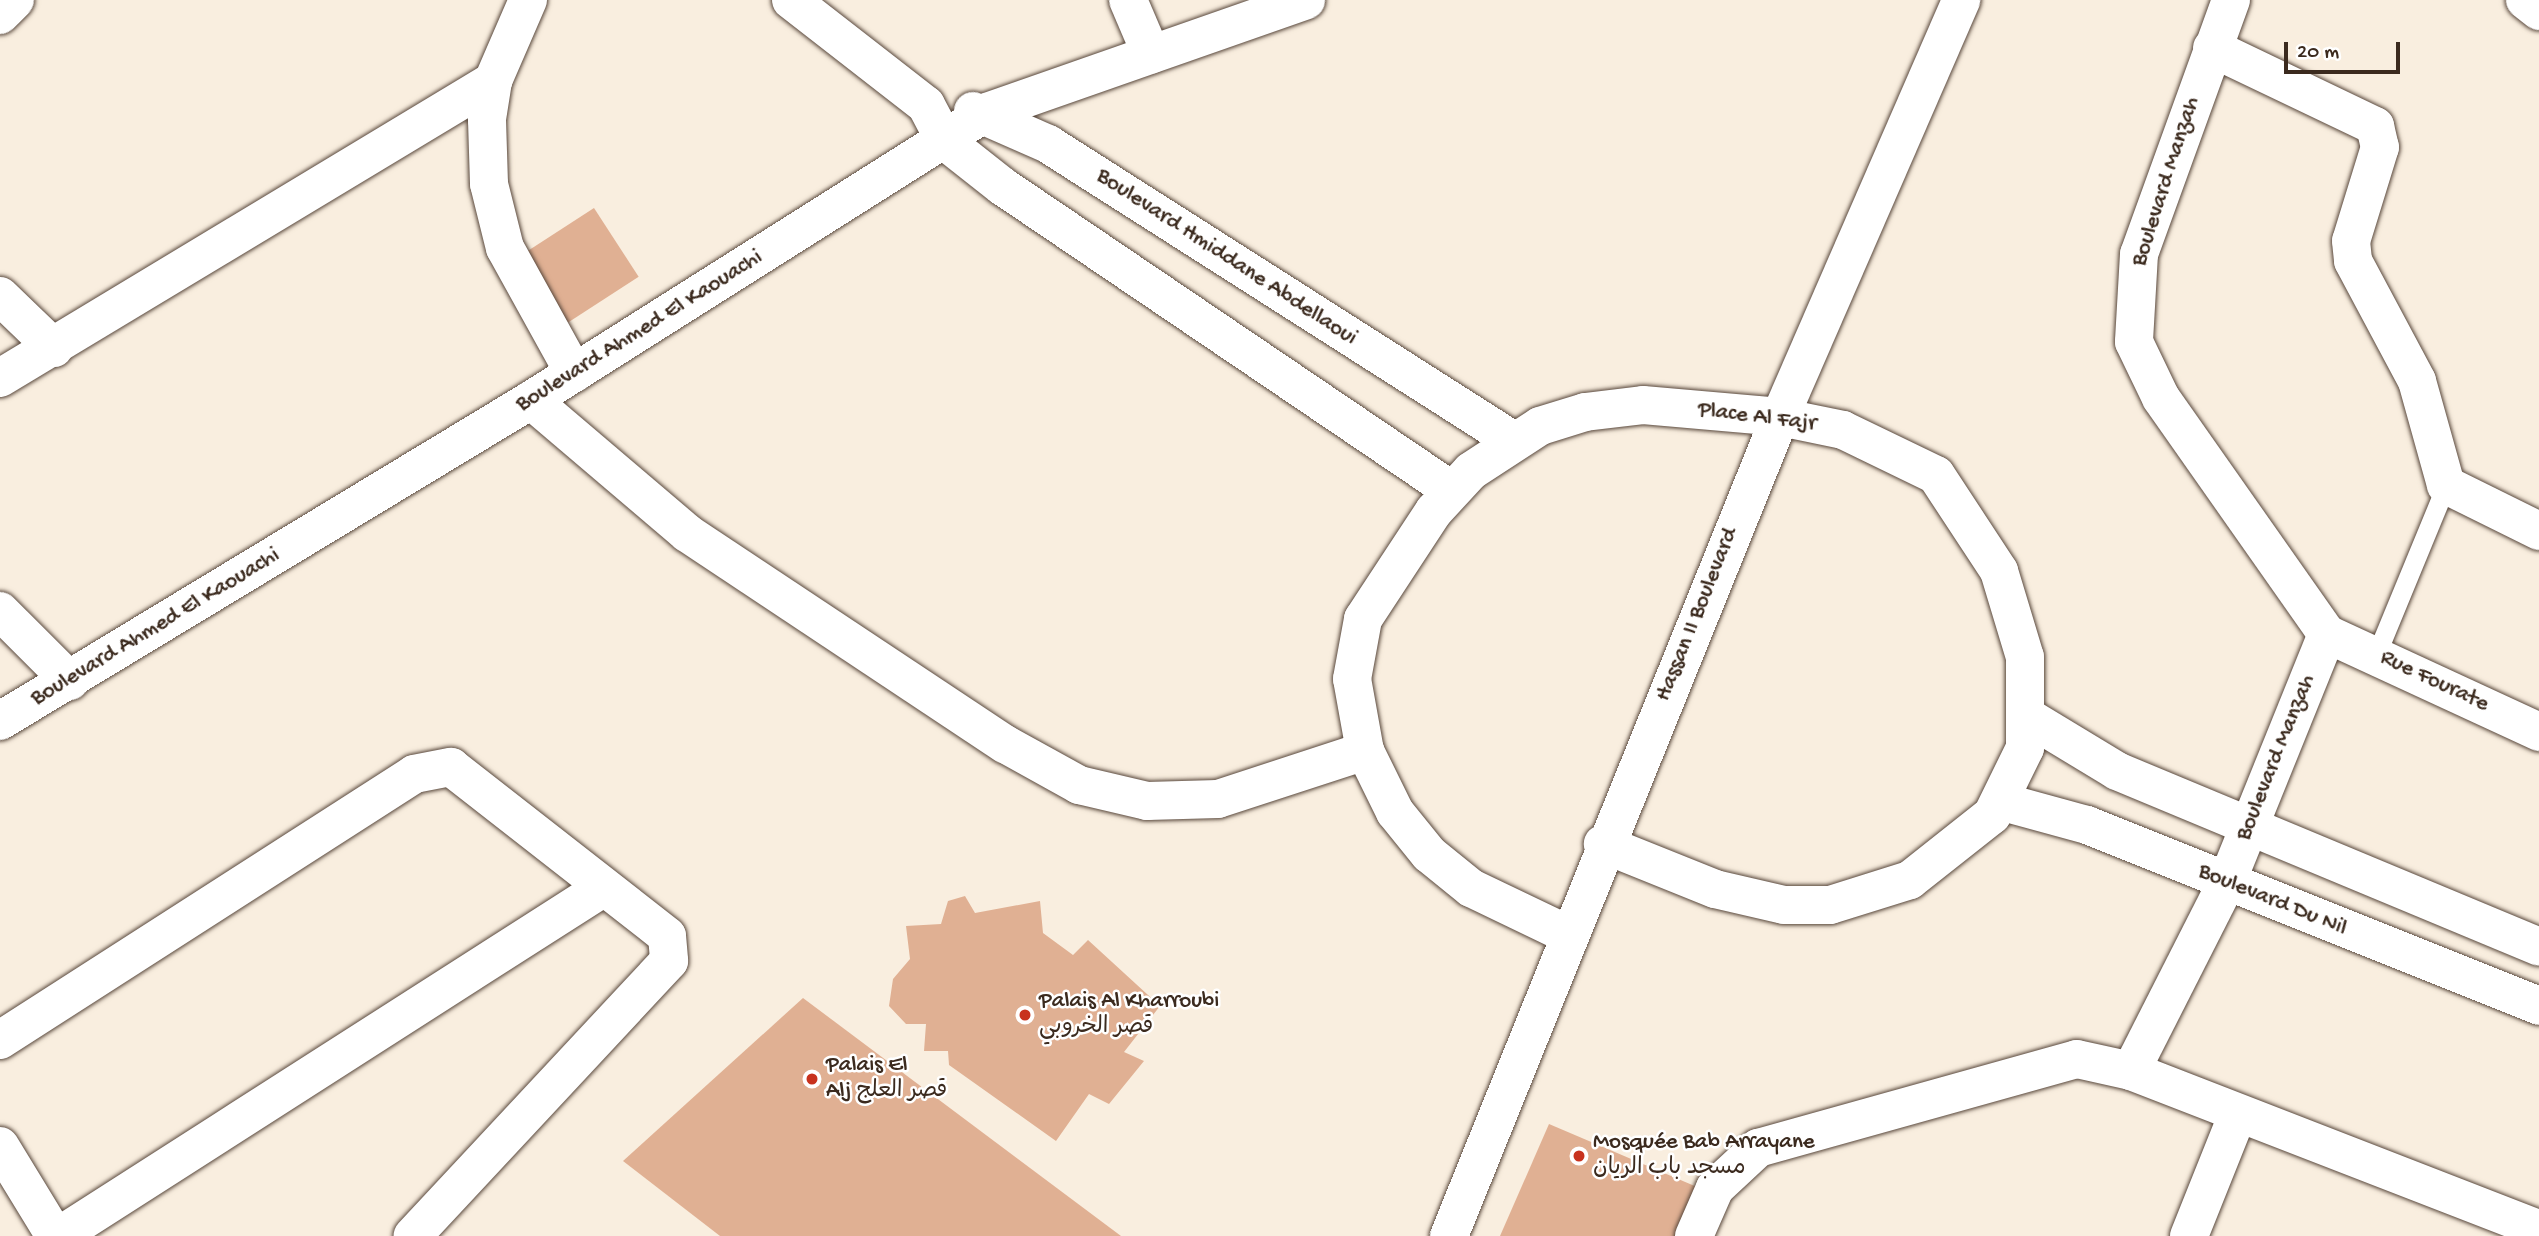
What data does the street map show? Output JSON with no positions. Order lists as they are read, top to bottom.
{
  "streets": {
    "street": [
      "Boulevard Manzah",
      "Boulevard Hmiddane Abdellaoui",
      "Boulevard Ahmed El Kaouachi",
      "Place Al Fajr",
      "Hassan II Boulevard",
      "Rue Fourate",
      "Boulevard Du Nil"
    ]
  },
  "crossings": [
    ["Boulevard Manzah", "Rue Fourate"],
    ["Boulevard Manzah", "Boulevard Du Nil"],
    ["Boulevard Hmiddane Abdellaoui", "Boulevard Ahmed El Kaouachi"],
    ["Boulevard Hmiddane Abdellaoui", "Place Al Fajr"],
    ["Place Al Fajr", "Hassan II Boulevard"],
    ["Place Al Fajr", "Boulevard Du Nil"]
  ],
  "places": ["Palais Al Kharroubi قصر الخروبي", "Palais El Alj قصر العلج", "Mosquée Bab Arrayane مسجد باب الريان"],
  "scale_bar": "20 m"
}
